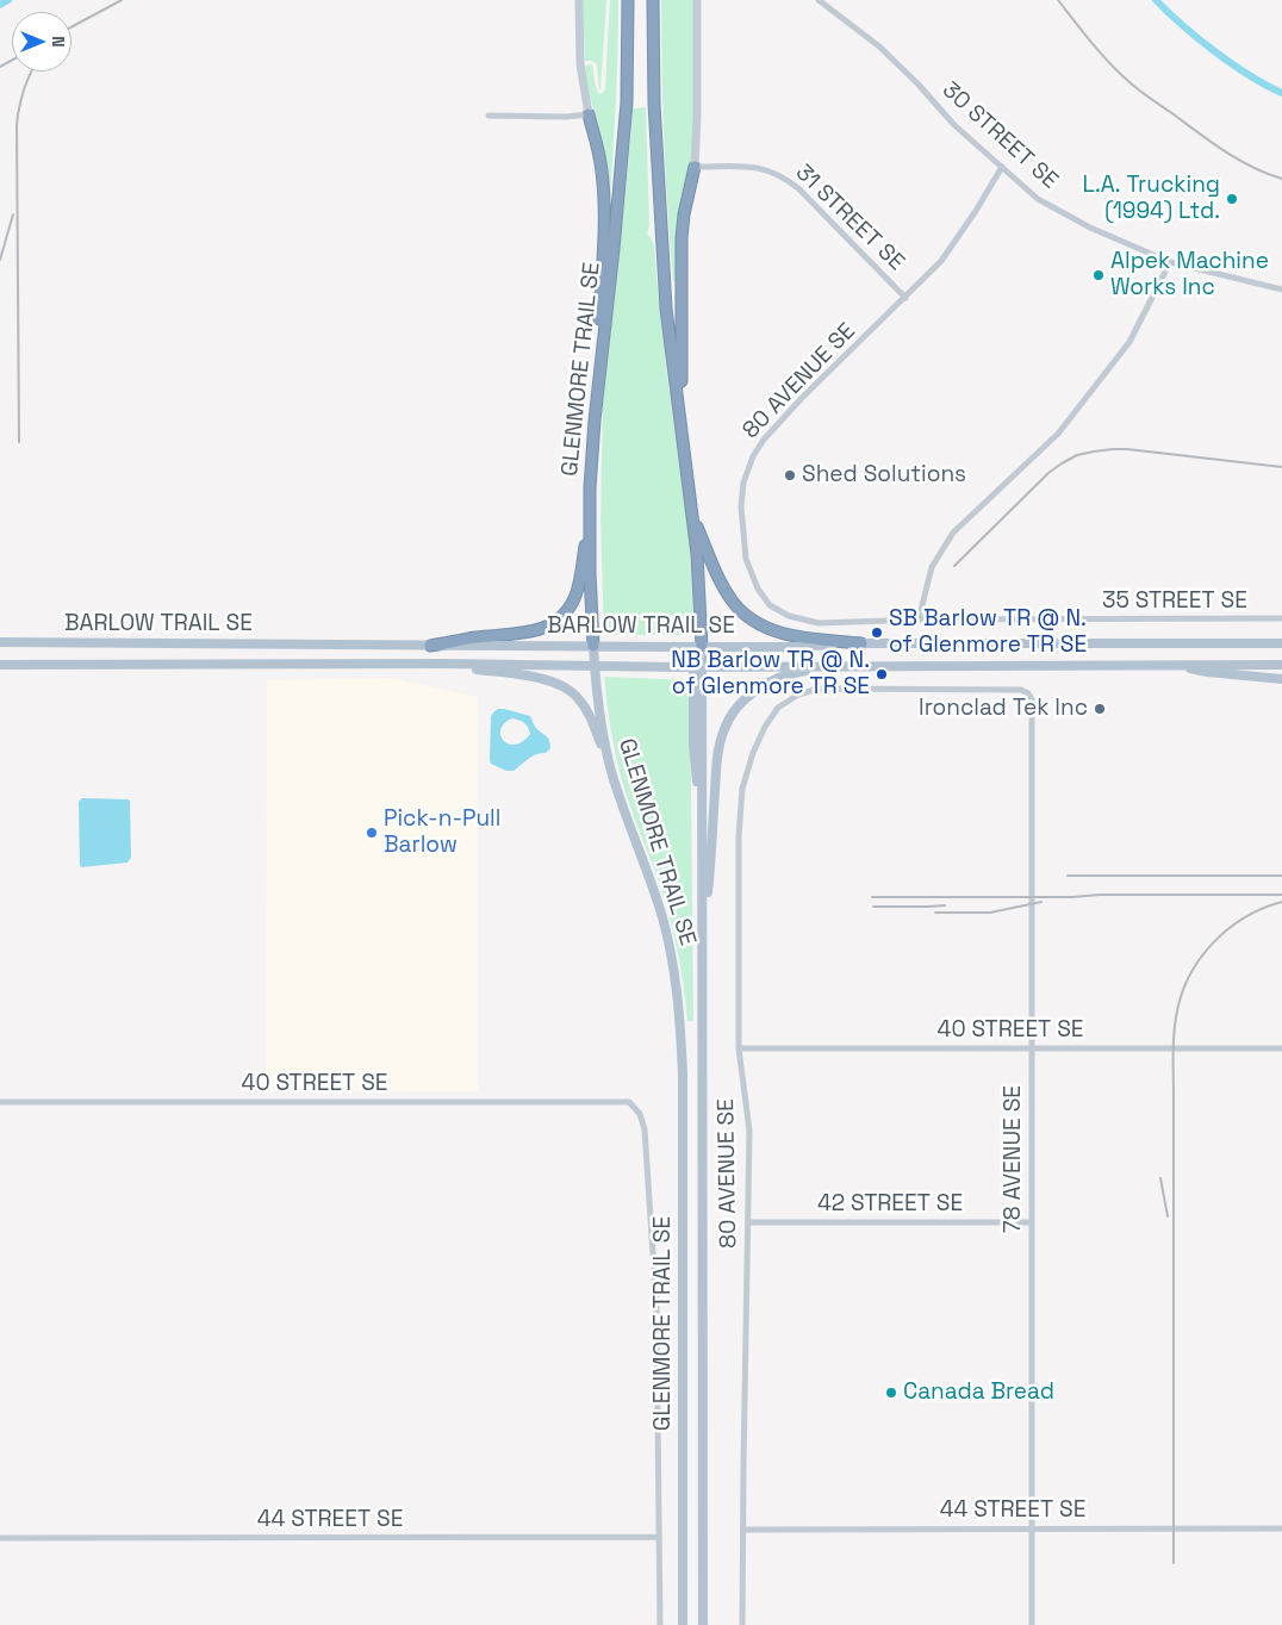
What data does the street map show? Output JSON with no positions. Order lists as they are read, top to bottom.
{
  "streets": {
    "highway": ["GLENMORE TRAIL SE"],
    "main road": ["BARLOW TRAIL SE"],
    "street": [
      "30 STREET SE",
      "31 STREET SE",
      "80 AVENUE SE",
      "35 STREET SE",
      "40 STREET SE",
      "78 AVENUE SE",
      "42 STREET SE",
      "44 STREET SE"
    ]
  },
  "crossings": [
    ["30 STREET SE", "80 AVENUE SE"],
    ["31 STREET SE", "80 AVENUE SE"],
    ["GLENMORE TRAIL SE", "BARLOW TRAIL SE"],
    ["80 AVENUE SE", "35 STREET SE"],
    ["80 AVENUE SE", "40 STREET SE"],
    ["80 AVENUE SE", "78 AVENUE SE"],
    ["80 AVENUE SE", "42 STREET SE"],
    ["80 AVENUE SE", "44 STREET SE"],
    ["40 STREET SE", "78 AVENUE SE"],
    ["40 STREET SE", "44 STREET SE"],
    ["78 AVENUE SE", "42 STREET SE"],
    ["78 AVENUE SE", "44 STREET SE"]
  ],
  "places": [
    "L.A. Trucking (1994) Ltd.",
    "Alpek Machine Works Inc",
    "Shed Solutions",
    "SB Barlow TR @ N. of Glenmore TR SE",
    "NB Barlow TR @ N. of Glenmore TR SE",
    "Ironclad Tek Inc",
    "Pick-n-Pull Barlow",
    "Canada Bread"
  ],
  "north": "right"
}
